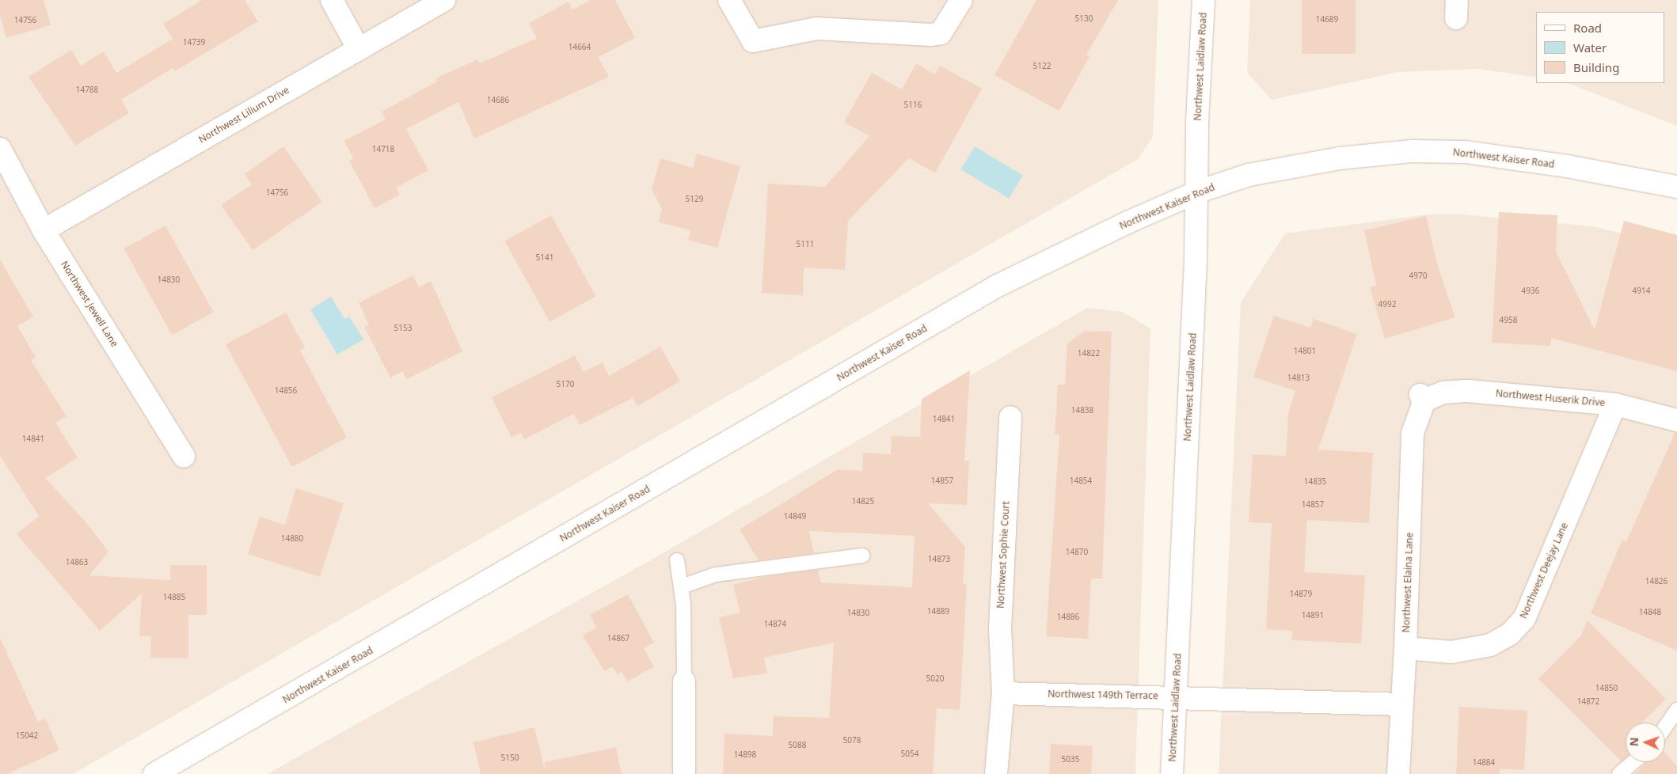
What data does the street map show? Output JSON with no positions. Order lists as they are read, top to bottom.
{
  "streets": {
    "street": [
      "Northwest Laidlaw Road",
      "Northwest Lilium Drive",
      "Northwest Kaiser Road",
      "Northwest Jewell Lane",
      "Northwest Huserik Drive",
      "Northwest Sophie Court",
      "Northwest Deejay Lane",
      "Northwest Elaina Lane",
      "Northwest 149th Terrace"
    ]
  },
  "crossings": [
    ["Northwest Laidlaw Road", "Northwest Kaiser Road"],
    ["Northwest Laidlaw Road", "Northwest 149th Terrace"],
    ["Northwest Lilium Drive", "Northwest Jewell Lane"],
    ["Northwest Huserik Drive", "Northwest Deejay Lane"],
    ["Northwest Huserik Drive", "Northwest Elaina Lane"],
    ["Northwest Sophie Court", "Northwest 149th Terrace"],
    ["Northwest Deejay Lane", "Northwest Elaina Lane"],
    ["Northwest Elaina Lane", "Northwest 149th Terrace"]
  ],
  "house_numbers": [
    "5130",
    "14689",
    "14756",
    "14739",
    "14664",
    "5122",
    "14788",
    "14686",
    "5116",
    "14718",
    "14756",
    "5129",
    "5111",
    "5141",
    "4970",
    "14830",
    "4936",
    "4914",
    "4992",
    "4958",
    "5153",
    "14801",
    "14822",
    "14813",
    "5170",
    "14856",
    "14838",
    "14841",
    "14841",
    "14857",
    "14854",
    "14835",
    "14825",
    "14857",
    "14849",
    "14880",
    "14870",
    "14873",
    "14863",
    "14826",
    "14879",
    "14885",
    "14889",
    "14848",
    "14830",
    "14891",
    "14886",
    "14874",
    "14867",
    "5020",
    "14850",
    "14872",
    "15042",
    "5078",
    "5088",
    "5054",
    "14898",
    "5150",
    "5035",
    "14884"
  ],
  "legend": ["Road", "Water", "Building"],
  "north": "left"
}
